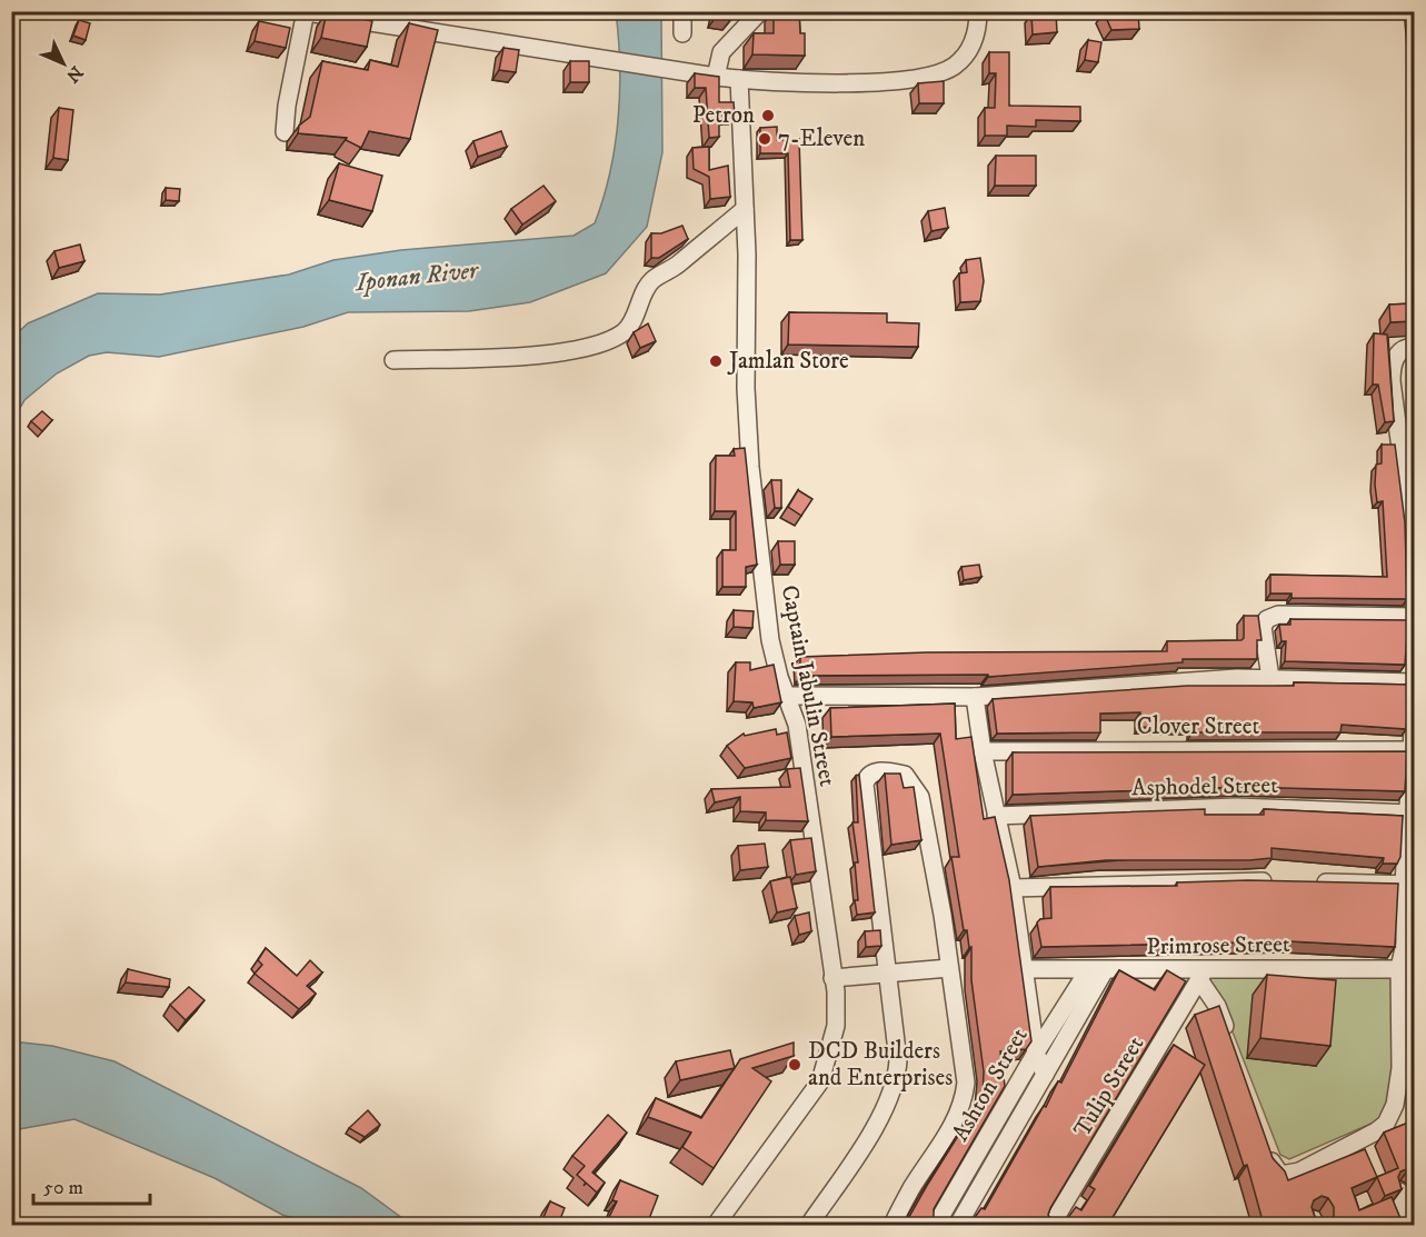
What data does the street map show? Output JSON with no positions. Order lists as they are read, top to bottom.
{
  "streets": {
    "street": [
      "Captain Jabulin Street",
      "Clover Street",
      "Asphodel Street",
      "Primrose Street",
      "Ashton Street",
      "Tulip Street"
    ]
  },
  "crossings": [
    ["Primrose Street", "Ashton Street"],
    ["Primrose Street", "Tulip Street"]
  ],
  "water": ["Iponan River"],
  "places": [
    "Petron",
    "7-Eleven",
    "Jamlan Store",
    "DCD Builders and Enterprises"
  ],
  "scale_bar": "50 m",
  "north": "bottom right"
}
